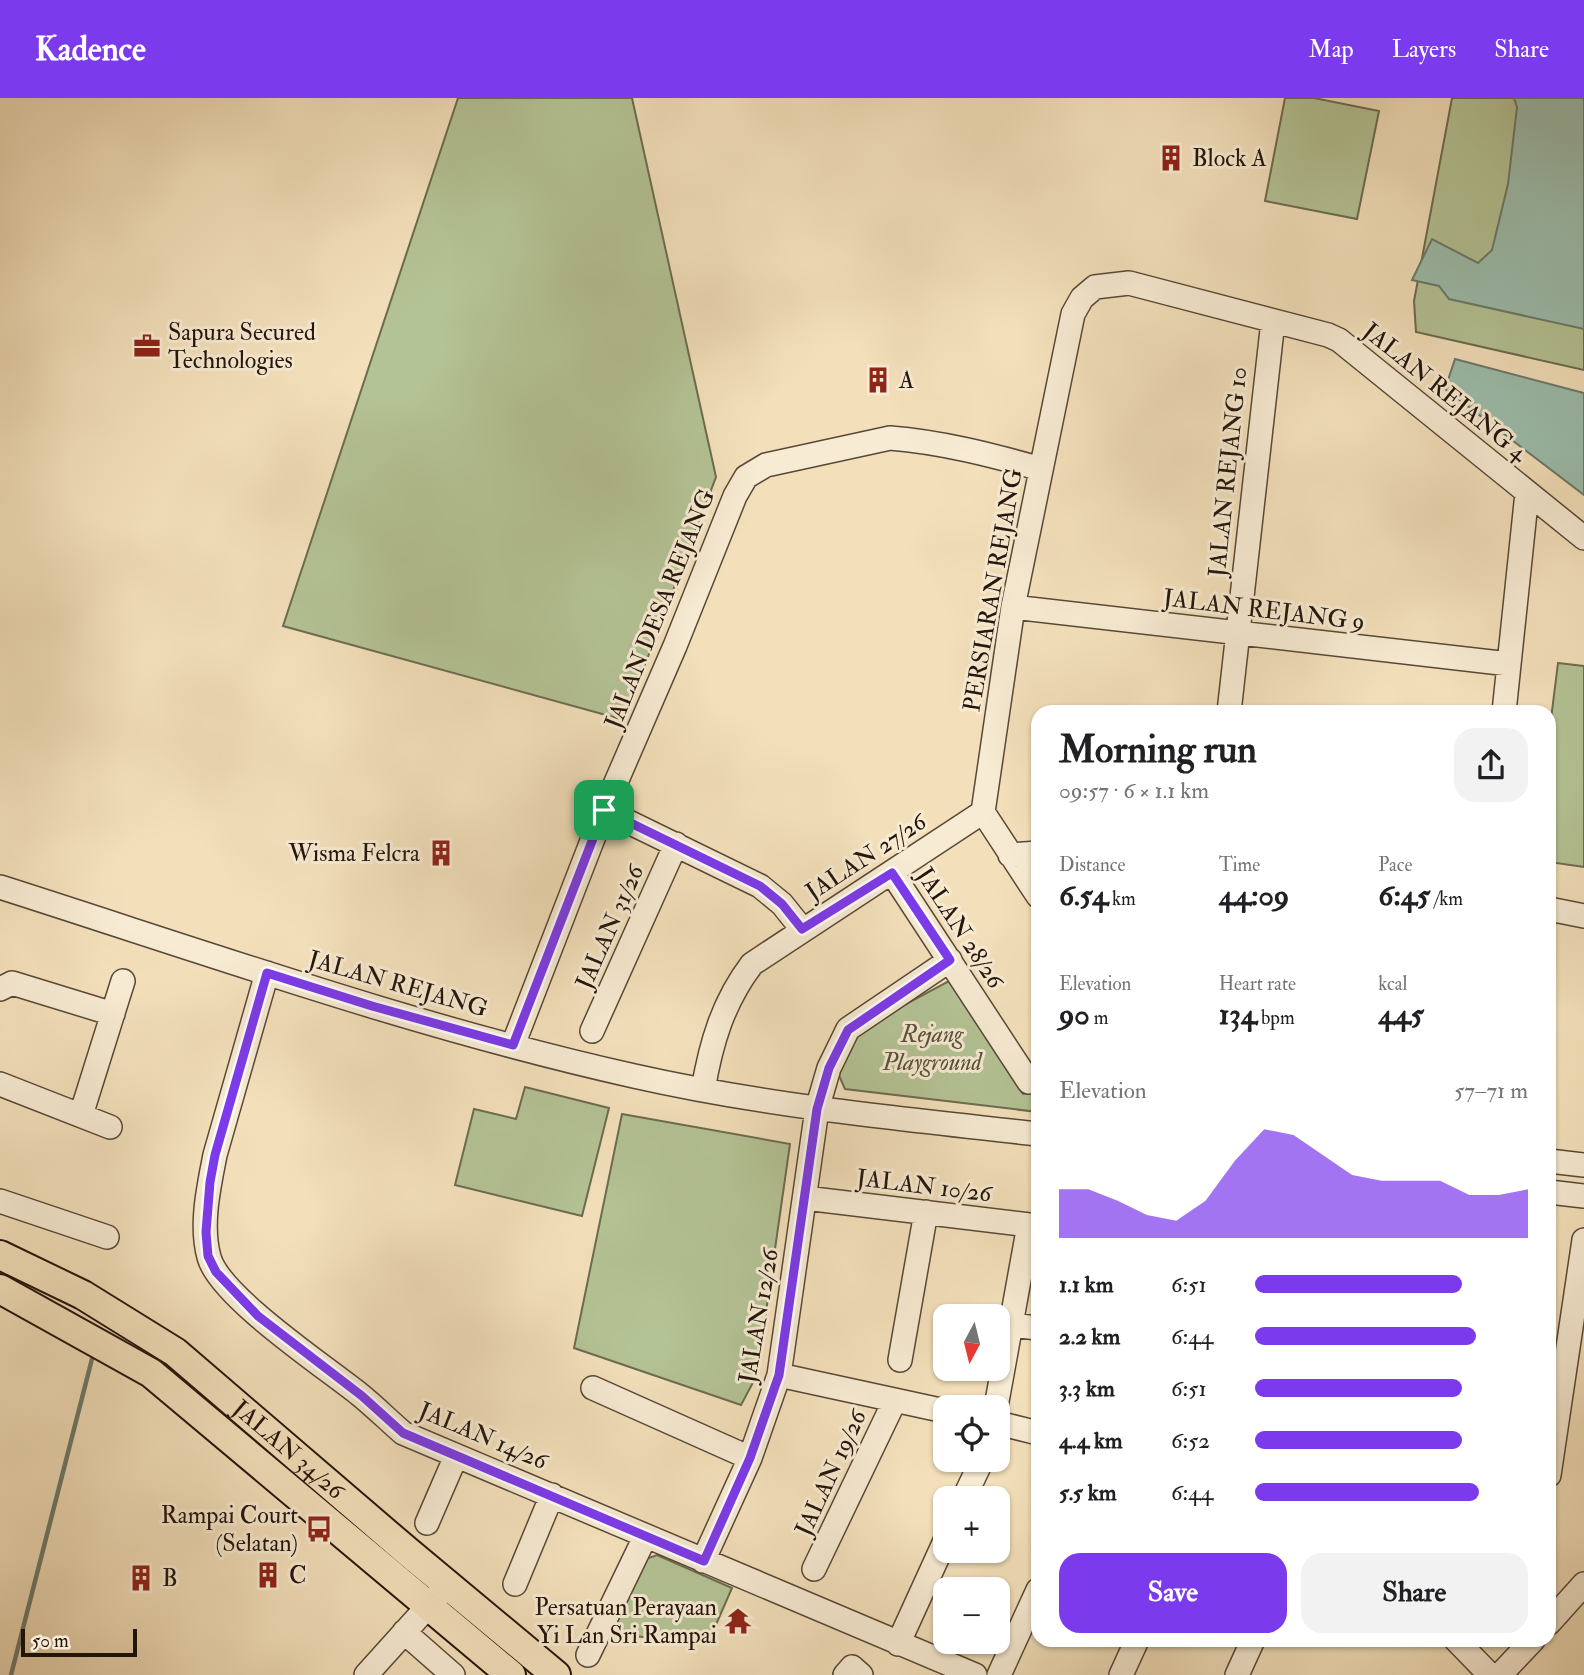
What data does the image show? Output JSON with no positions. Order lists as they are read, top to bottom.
{
  "streets": {
    "main road": ["JALAN 34/26"],
    "street": [
      "JALAN REJANG 4",
      "JALAN REJANG 10",
      "PERSIARAN REJANG",
      "JALAN DESA REJANG",
      "JALAN REJANG 9",
      "JALAN 27/26",
      "JALAN 31/26",
      "JALAN 28/26",
      "JALAN REJANG",
      "JALAN 10/26",
      "JALAN 12/26",
      "JALAN 14/26",
      "JALAN 19/26"
    ]
  },
  "crossings": [
    ["JALAN REJANG 4", "PERSIARAN REJANG"],
    ["JALAN REJANG 10", "JALAN REJANG 9"],
    ["PERSIARAN REJANG", "JALAN DESA REJANG"],
    ["PERSIARAN REJANG", "JALAN REJANG 9"],
    ["PERSIARAN REJANG", "JALAN 27/26"],
    ["JALAN DESA REJANG", "JALAN REJANG"],
    ["JALAN 27/26", "JALAN 28/26"],
    ["JALAN 27/26", "JALAN REJANG"],
    ["JALAN 28/26", "JALAN 12/26"],
    ["JALAN REJANG", "JALAN 12/26"],
    ["JALAN REJANG", "JALAN 14/26"],
    ["JALAN 10/26", "JALAN 12/26"],
    ["JALAN 12/26", "JALAN 14/26"]
  ],
  "parks": ["Rejang Playground"],
  "places": {
    "building": [
      "Block A",
      "A",
      "Wisma Felcra",
      "C",
      "B"
    ],
    "office": ["Sapura Secured Technologies"],
    "bus stop": ["Rampai Court (Selatan)"],
    "temple": ["Persatuan Perayaan Yi Lan Sri Rampai"]
  },
  "scale_bar": "50 m",
  "north": "bottom",
  "page": {
    "header": "Kadence",
    "nav": ["Map", "Layers", "Share"],
    "heading": ["Morning run", "09:57 · 6 × 1.1 km"],
    "stats": [
      ["Distance", "6.54 km"],
      ["Time", "44:09"],
      ["Pace", "6:45 /km"],
      ["Elevation", "90 m"],
      ["Heart rate", "134 bpm"],
      ["kcal", "445"]
    ],
    "chart": ["Elevation", "57–71 m"],
    "list": [
      {
        "name": "1.1 km",
        "note": "6:51"
      },
      {
        "name": "2.2 km",
        "note": "6:44"
      },
      {
        "name": "3.3 km",
        "note": "6:51"
      },
      {
        "name": "4.4 km",
        "note": "6:52"
      },
      {
        "name": "5.5 km",
        "note": "6:44"
      }
    ],
    "map_buttons": ["+", "−"],
    "buttons": ["Save", "Share"],
    "scale": "50 m"
  }
}
